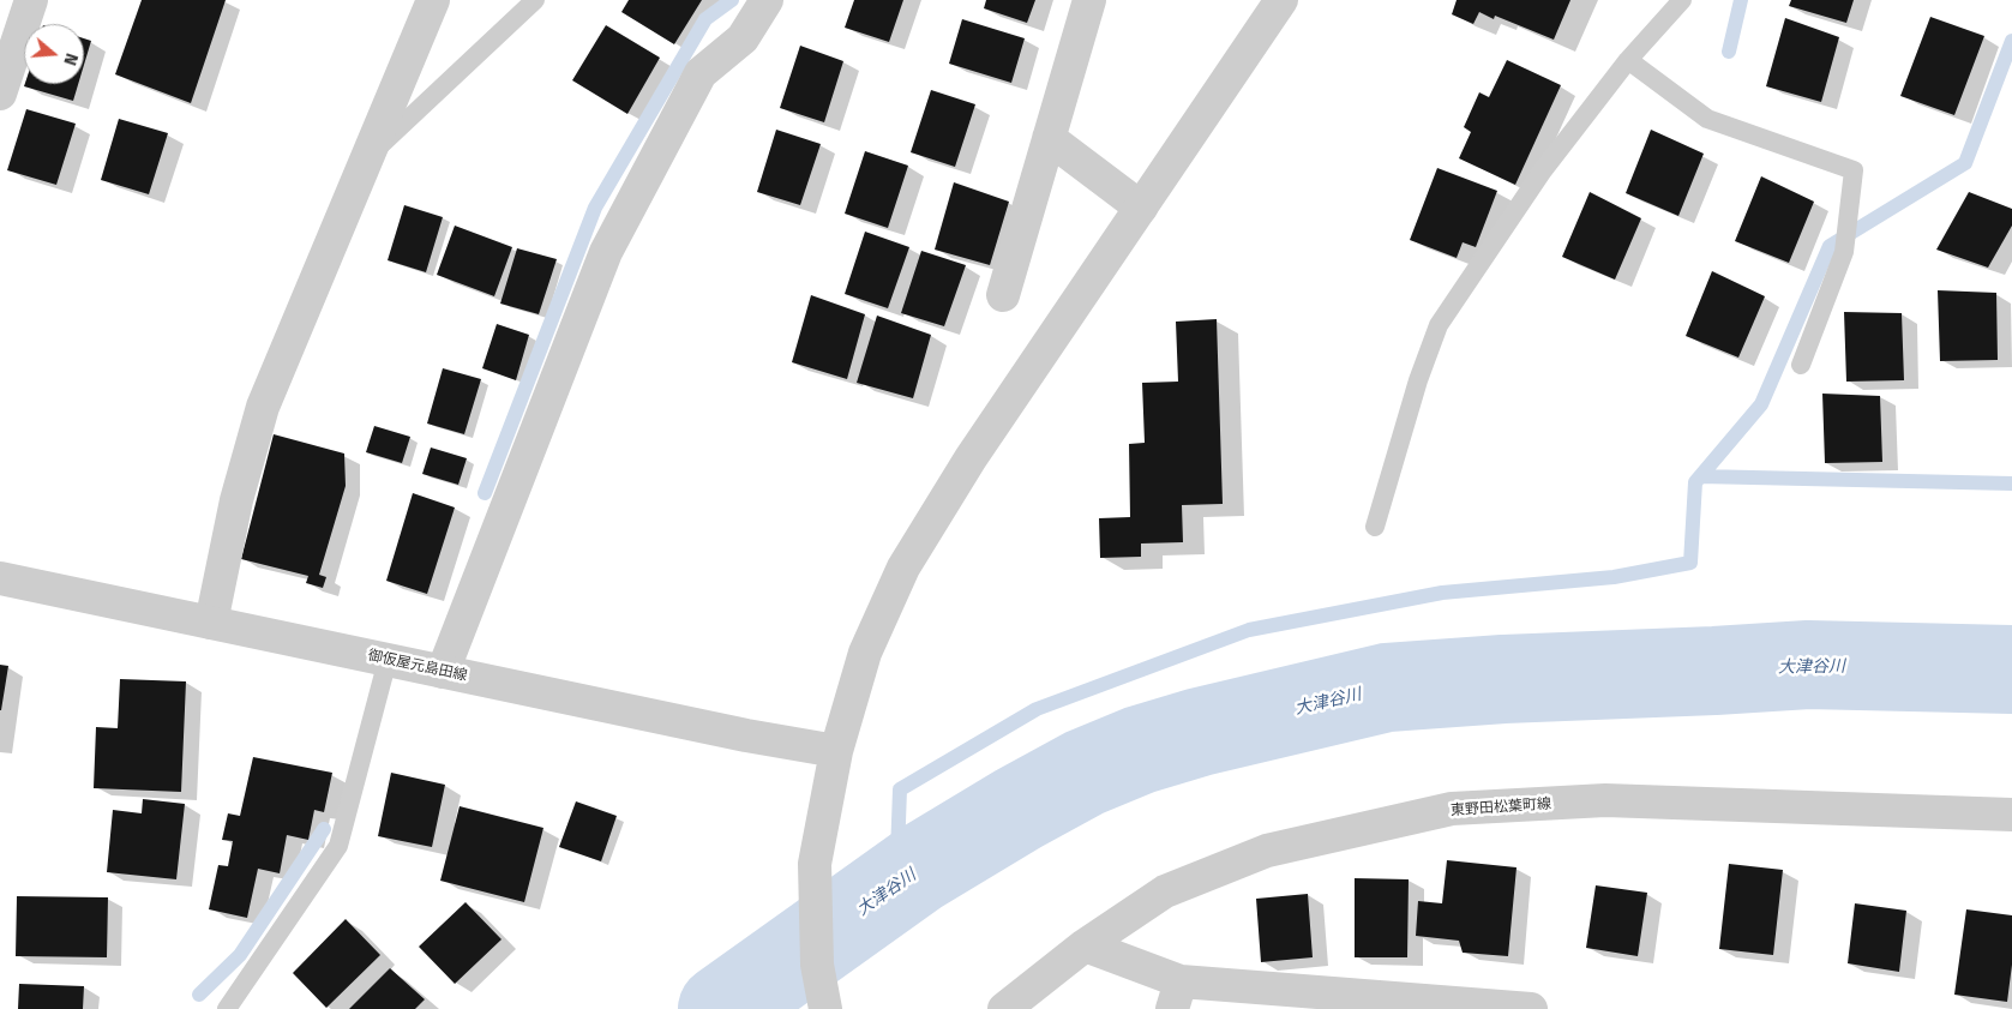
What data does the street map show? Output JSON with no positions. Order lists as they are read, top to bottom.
{
  "streets": {
    "street": ["御仮屋元島田線", "東野田松葉町線"]
  },
  "water": ["大津谷川"],
  "north": "right"
}
